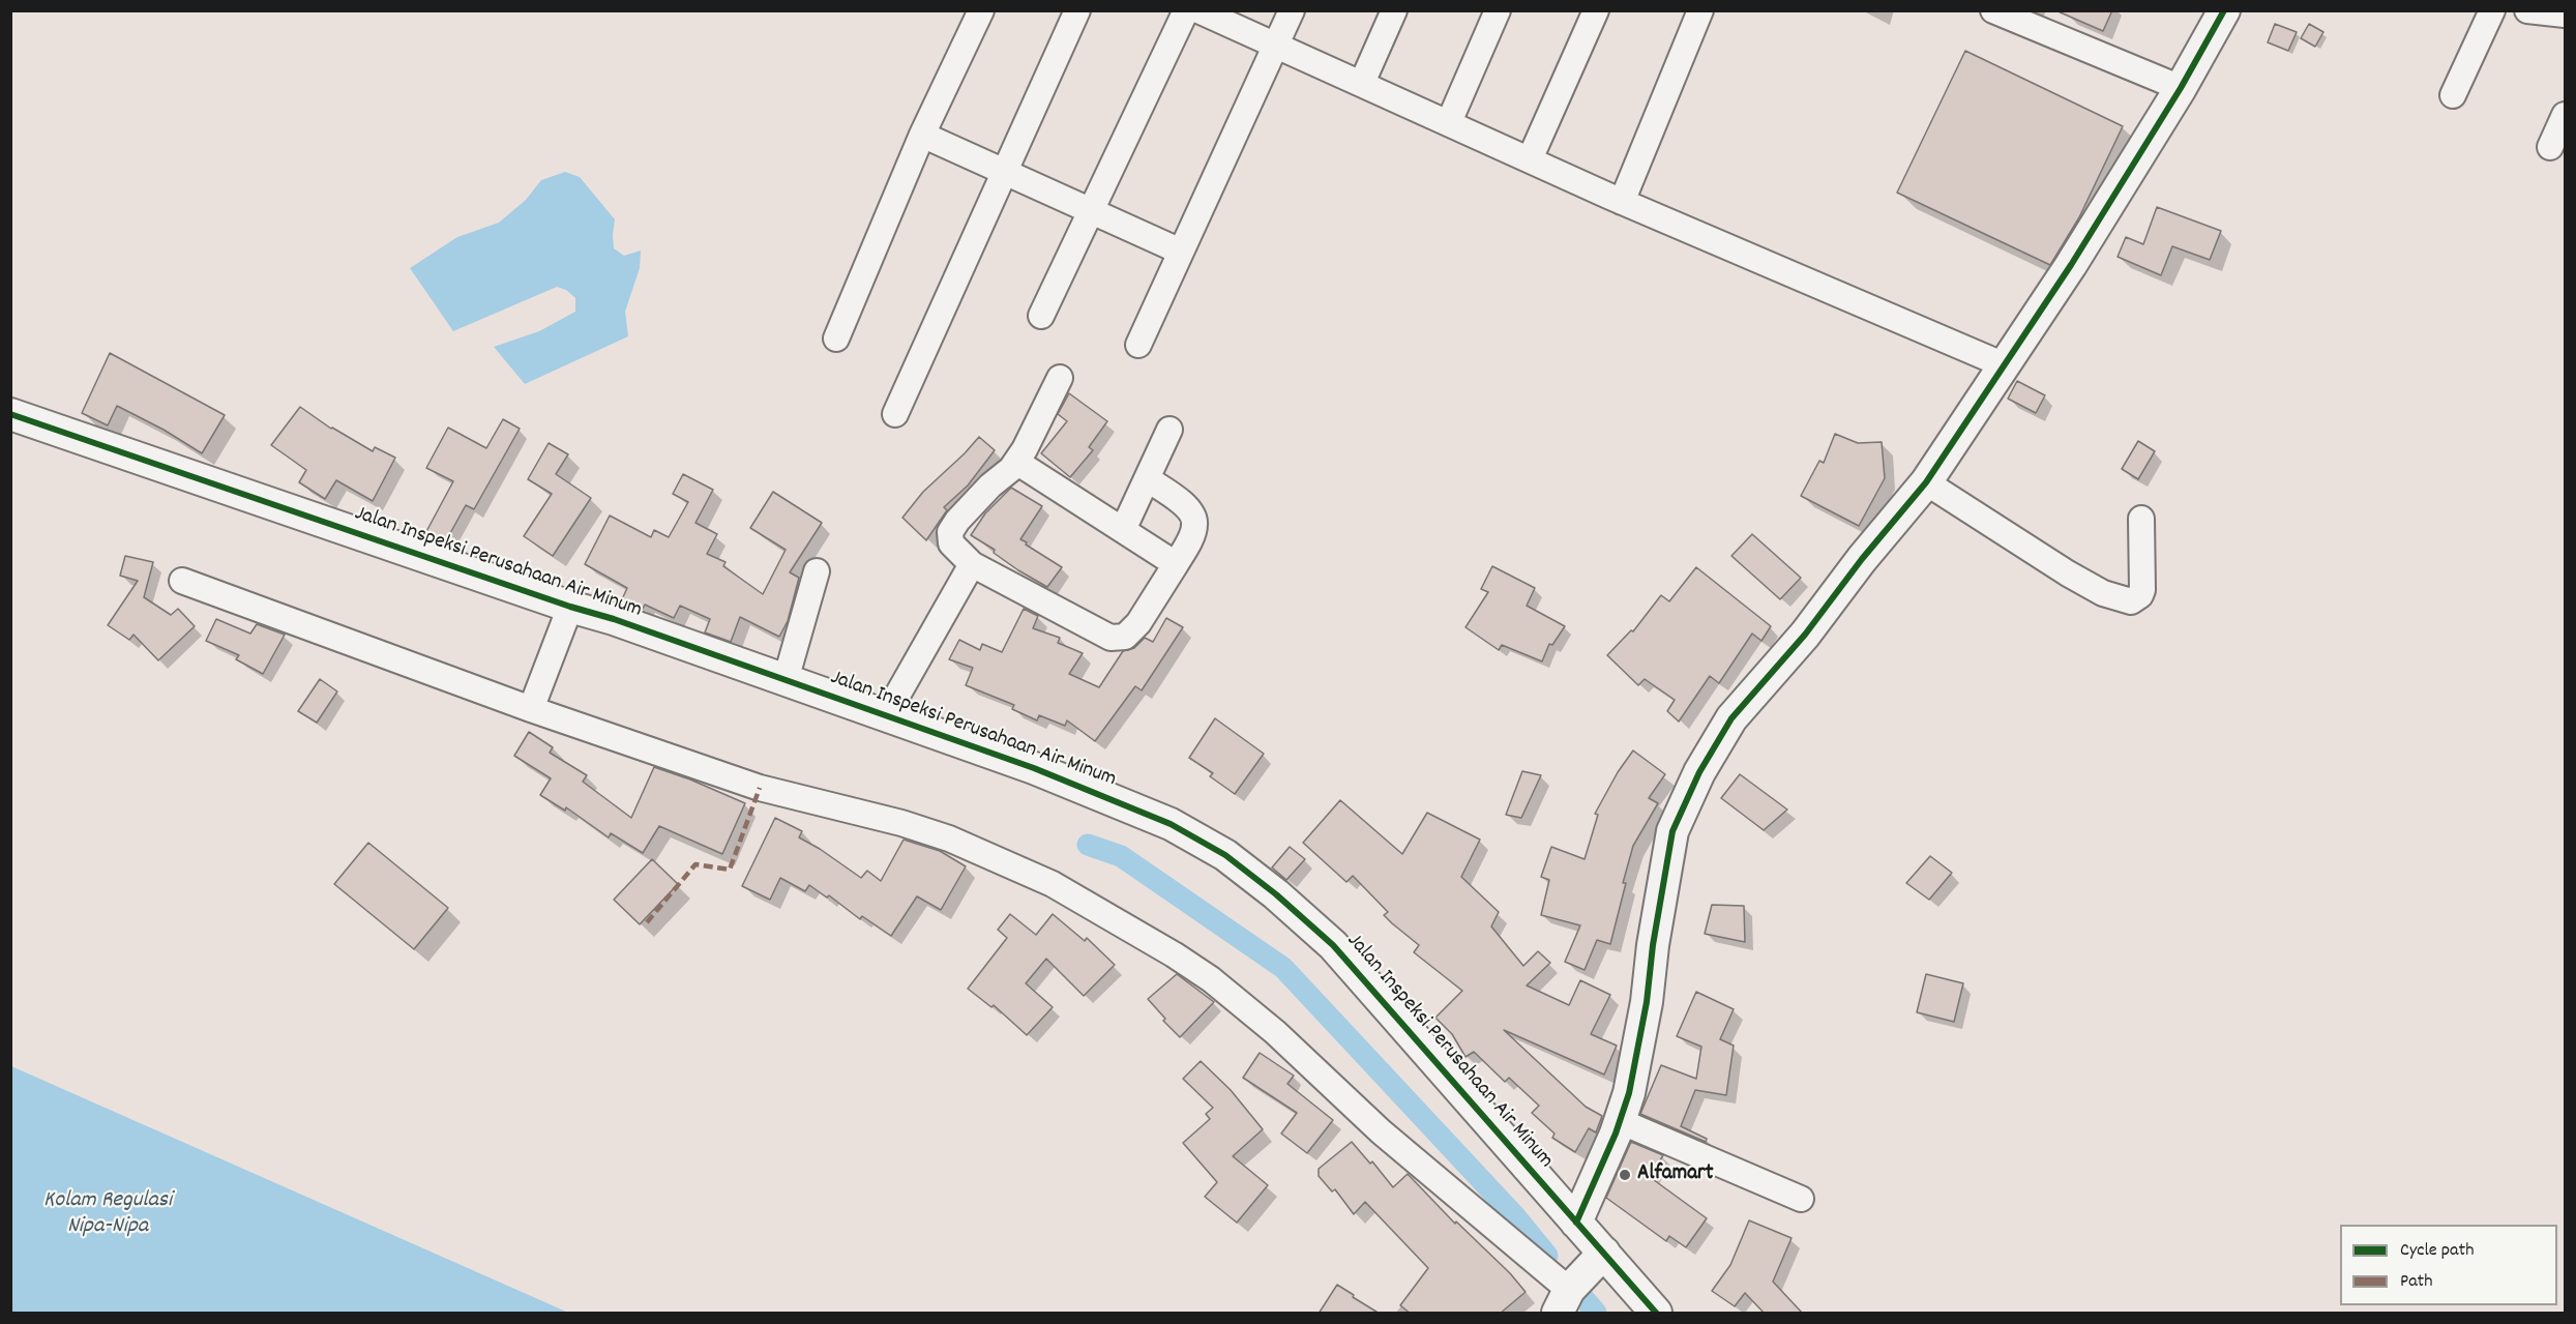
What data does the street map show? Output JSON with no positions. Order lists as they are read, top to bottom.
{
  "streets": {
    "street": ["Jalan Inspeksi Perusahaan Air Minum"]
  },
  "water": ["Kolam Regulasi Nipa-Nipa"],
  "places": ["Alfamart"],
  "legend": ["Cycle path", "Path"]
}
